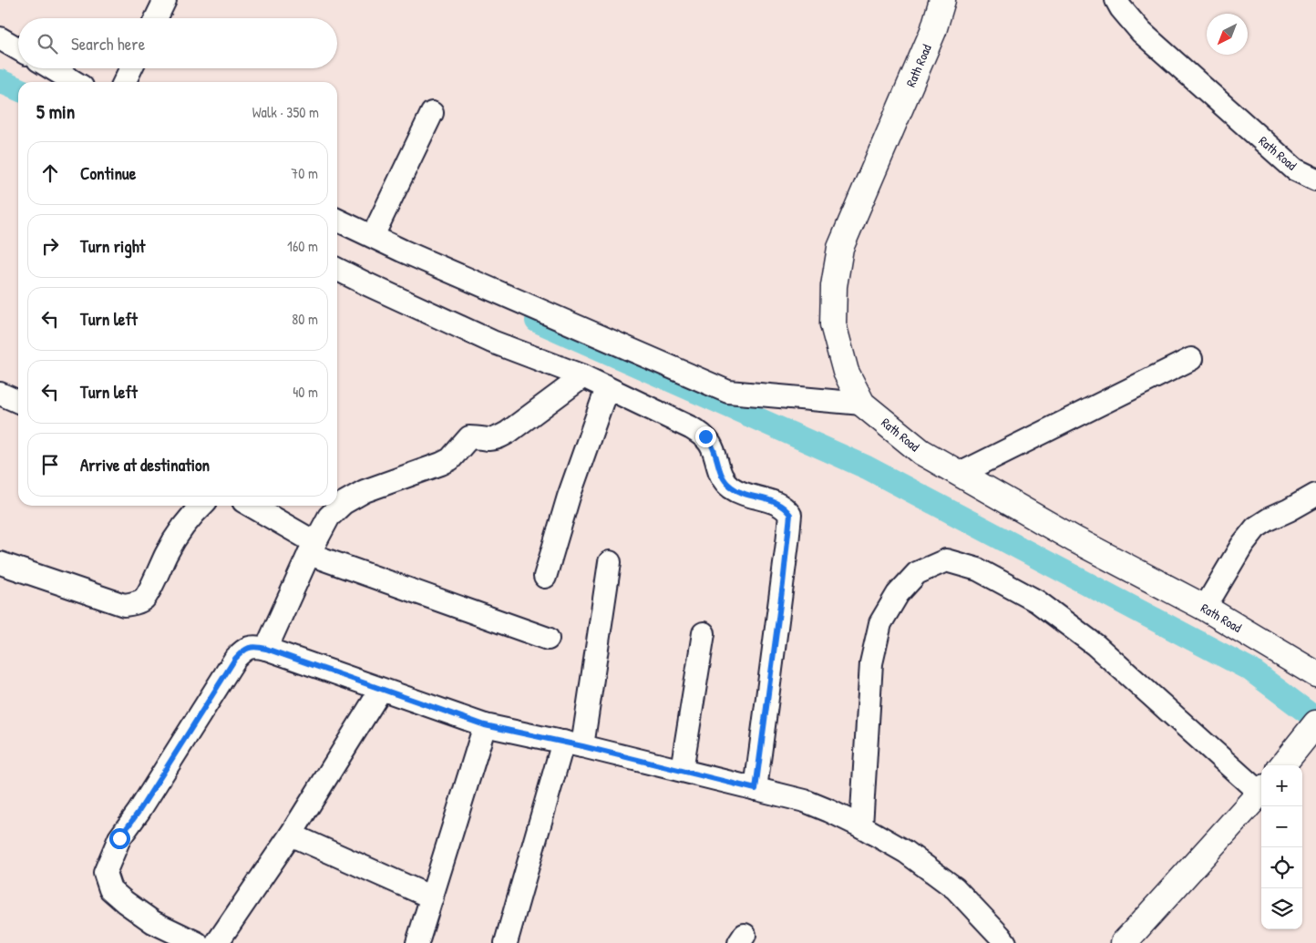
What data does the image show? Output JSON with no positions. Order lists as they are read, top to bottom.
{
  "streets": {
    "street": ["Rath Road"]
  },
  "north": "bottom left",
  "page": {
    "search": "Search here",
    "heading": ["5 min", "Walk · 350 m"],
    "list": [
      ["Continue", "70 m"],
      ["Turn right", "160 m"],
      ["Turn left", "80 m"],
      ["Turn left", "40 m"],
      "Arrive at destination"
    ],
    "map_buttons": ["+", "−"]
  }
}
